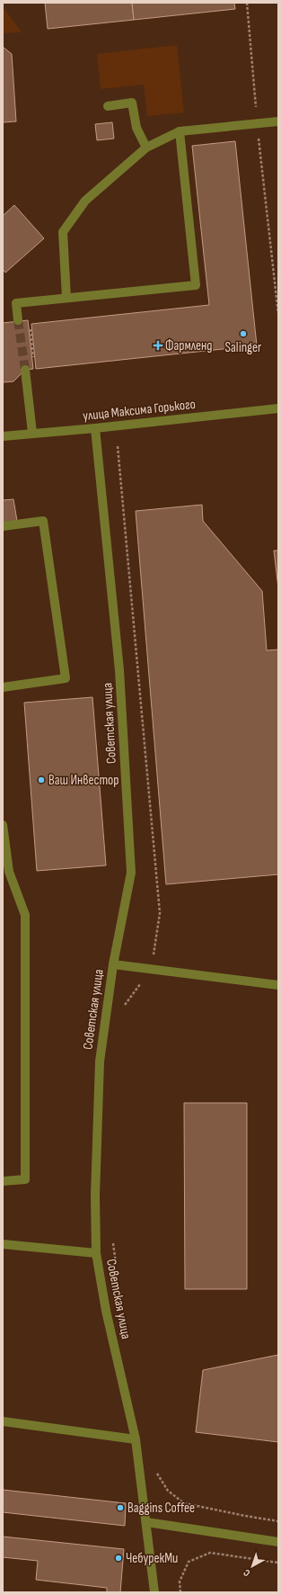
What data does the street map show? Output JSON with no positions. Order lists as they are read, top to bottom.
{
  "streets": {
    "street": ["улица Максима Горького", "Советская улица"]
  },
  "crossings": [
    ["улица Максима Горького", "Советская улица"]
  ],
  "places": {
    "other": [
      "Salinger",
      "Ваш Инвестор",
      "Baggins Coffee",
      "ЧебурекМи"
    ],
    "health": ["Фармленд"]
  },
  "north": "bottom left"
}
